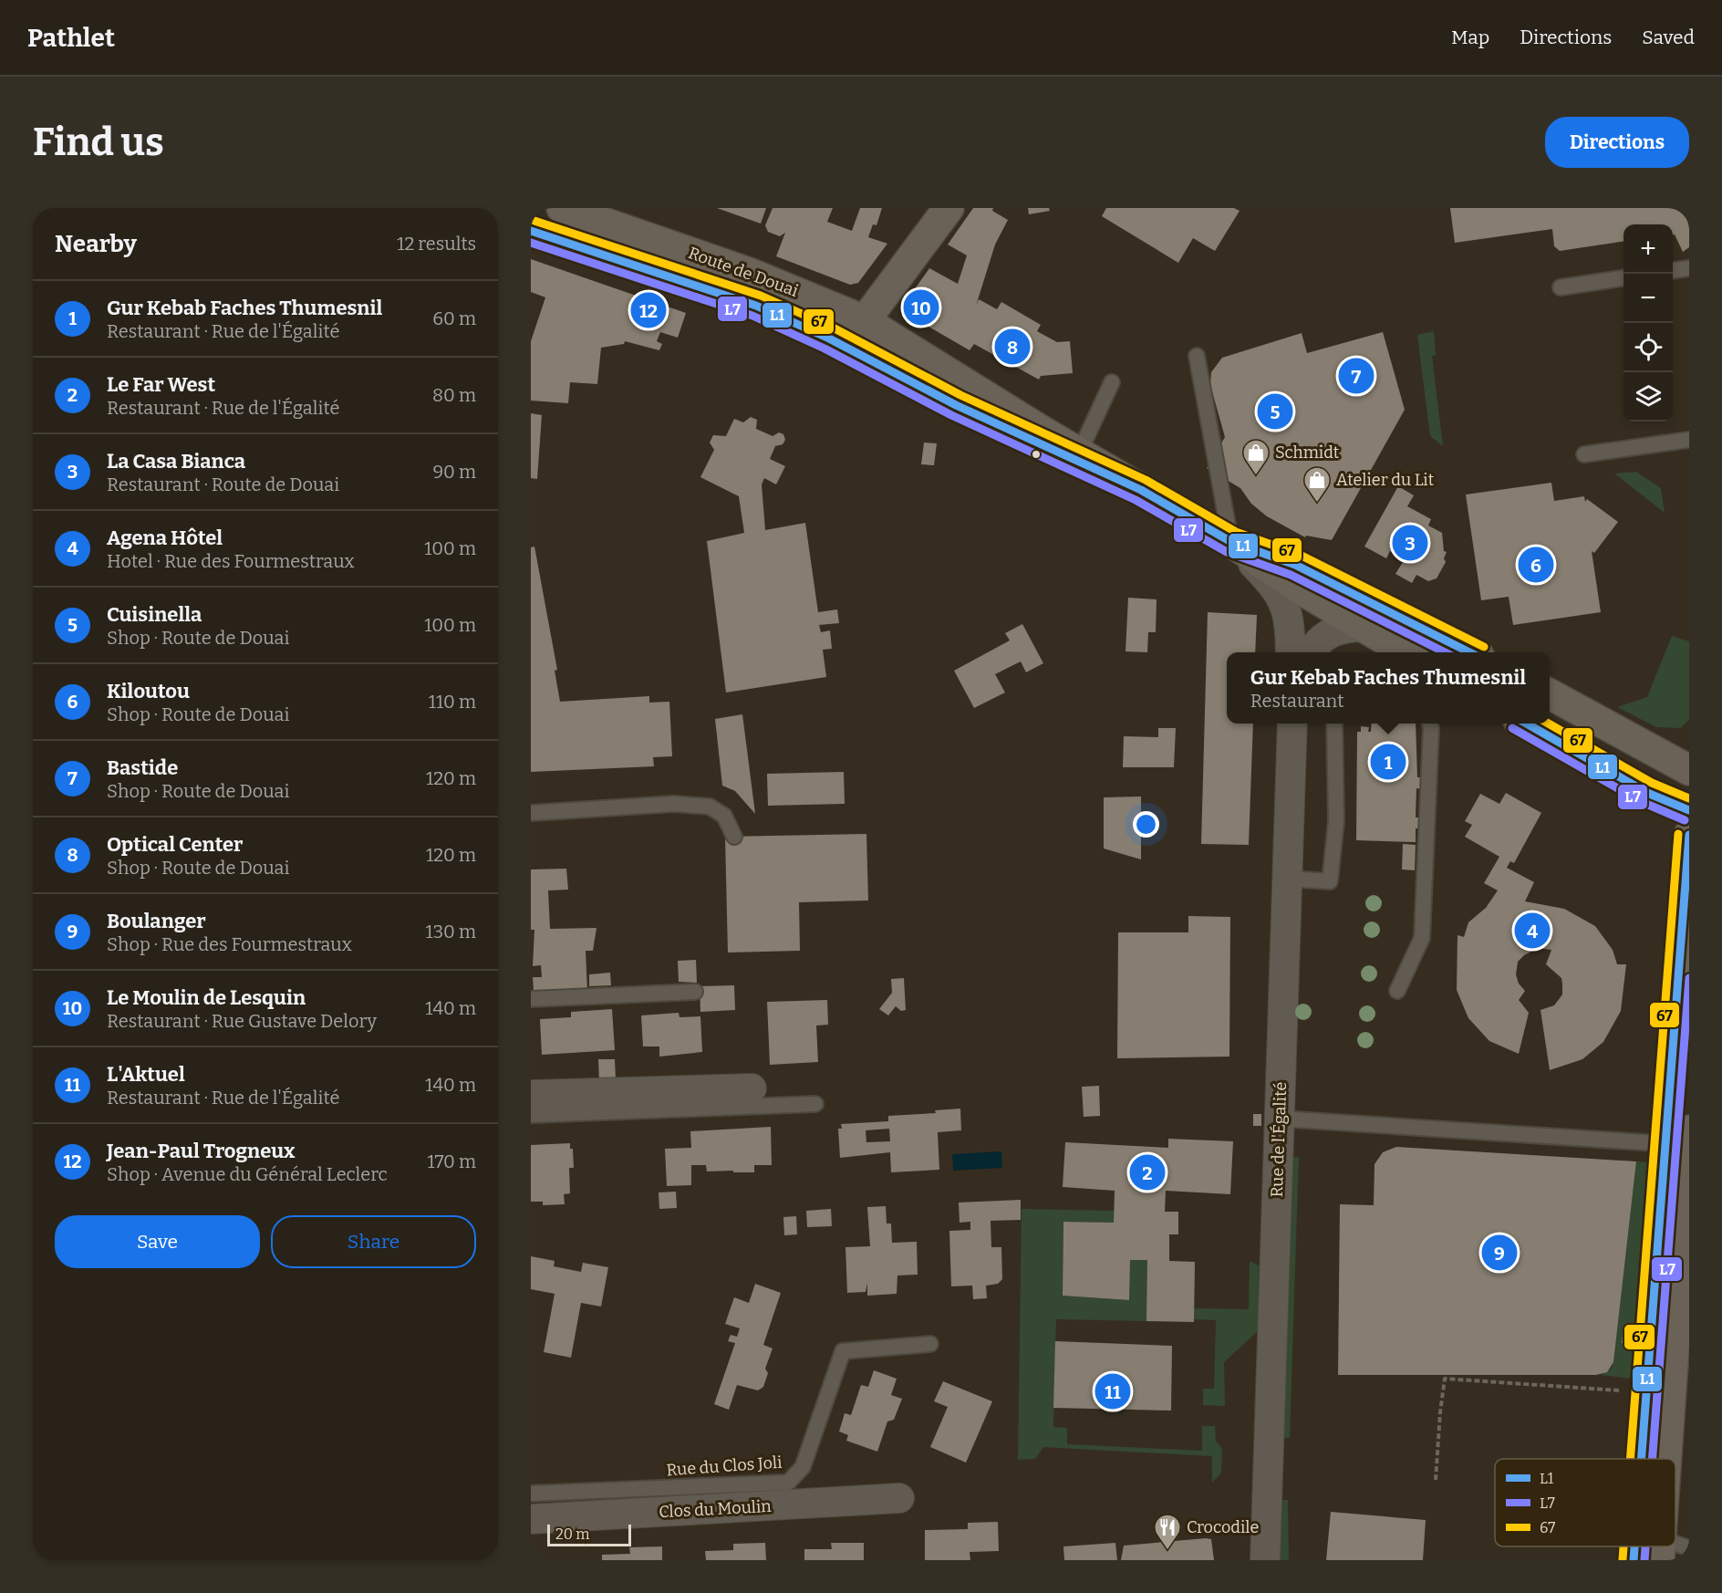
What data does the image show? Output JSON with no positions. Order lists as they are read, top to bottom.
{
  "streets": {
    "main road": ["Route de Douai"],
    "street": ["Rue de l'Égalité", "Clos du Moulin"],
    "lane": ["Rue du Clos Joli"]
  },
  "places": {
    "shop": ["Schmidt", "Atelier du Lit"],
    "restaurant": ["Crocodile"]
  },
  "lines": ["transit line 67", "transit line L1", "transit line L7"],
  "legend": ["L1", "L7", "67"],
  "scale_bar": "20 m",
  "page": {
    "header": "Pathlet",
    "nav": ["Map", "Directions", "Saved"],
    "buttons": [
      "Directions",
      ["Save", "Share"]
    ],
    "title": "Find us",
    "heading": ["Nearby", "12 results"],
    "map_buttons": ["+", "−"],
    "list": [
      {
        "mark": "1",
        "name": "Gur Kebab Faches Thumesnil",
        "note": "Restaurant · Rue de l'Égalité",
        "value": "60 m"
      },
      {
        "mark": "2",
        "name": "Le Far West",
        "note": "Restaurant · Rue de l'Égalité",
        "value": "80 m"
      },
      {
        "mark": "3",
        "name": "La Casa Bianca",
        "note": "Restaurant · Route de Douai",
        "value": "90 m"
      },
      {
        "mark": "4",
        "name": "Agena Hôtel",
        "note": "Hotel · Rue des Fourmestraux",
        "value": "100 m"
      },
      {
        "mark": "5",
        "name": "Cuisinella",
        "note": "Shop · Route de Douai",
        "value": "100 m"
      },
      {
        "mark": "6",
        "name": "Kiloutou",
        "note": "Shop · Route de Douai",
        "value": "110 m"
      },
      {
        "mark": "7",
        "name": "Bastide",
        "note": "Shop · Route de Douai",
        "value": "120 m"
      },
      {
        "mark": "8",
        "name": "Optical Center",
        "note": "Shop · Route de Douai",
        "value": "120 m"
      },
      {
        "mark": "9",
        "name": "Boulanger",
        "note": "Shop · Rue des Fourmestraux",
        "value": "130 m"
      },
      {
        "mark": "10",
        "name": "Le Moulin de Lesquin",
        "note": "Restaurant · Rue Gustave Delory",
        "value": "140 m"
      },
      {
        "mark": "11",
        "name": "L'Aktuel",
        "note": "Restaurant · Rue de l'Égalité",
        "value": "140 m"
      },
      {
        "mark": "12",
        "name": "Jean-Paul Trogneux",
        "note": "Shop · Avenue du Général Leclerc",
        "value": "170 m"
      }
    ],
    "pins": [
      "10",
      "12",
      "8",
      "7",
      "5",
      "3",
      "6",
      "1",
      "4",
      "2",
      "9",
      "11"
    ],
    "popup": ["Gur Kebab Faches Thumesnil", "Restaurant"],
    "scale": "20 m"
  }
}
